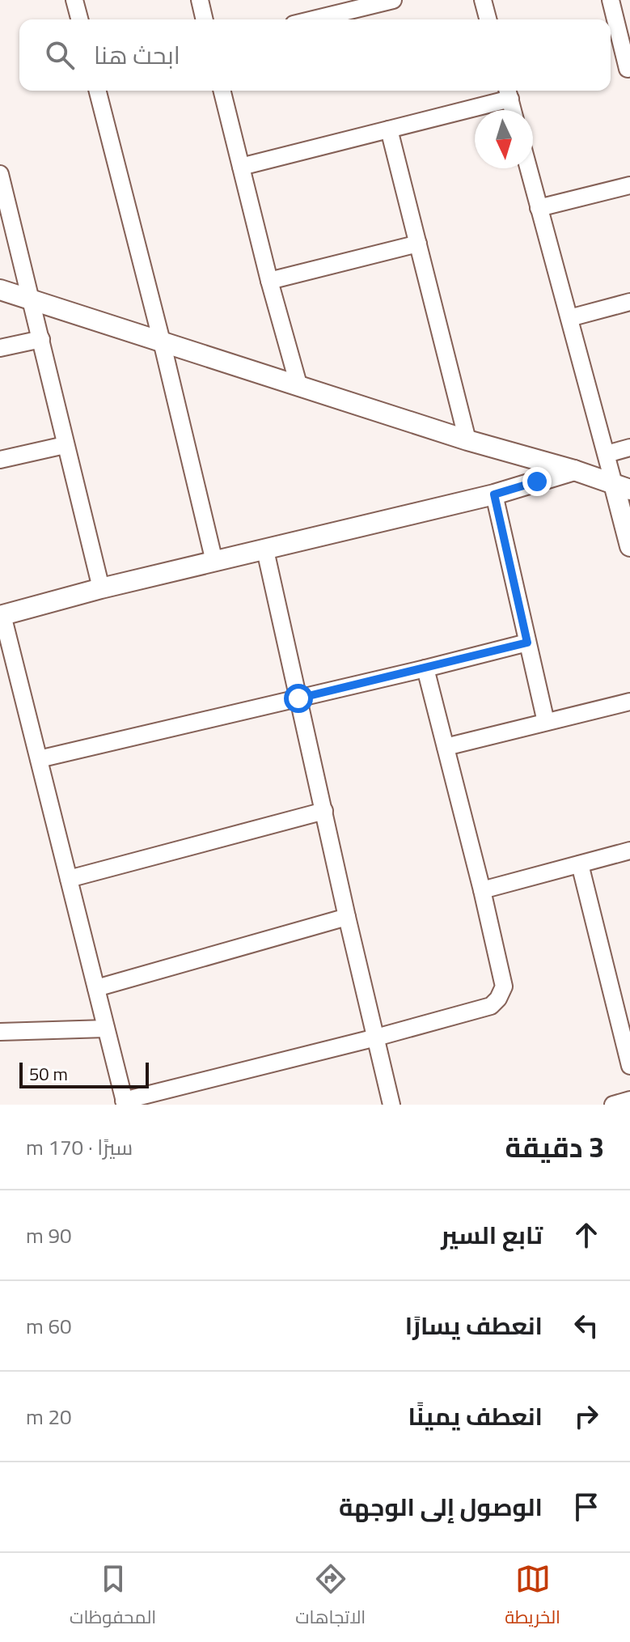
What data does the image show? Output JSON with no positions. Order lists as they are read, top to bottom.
{
  "scale_bar": "50 m",
  "north": "bottom",
  "page": {
    "search": "ابحث هنا",
    "scale": "50 m",
    "heading": ["3 دقيقة", "سيرًا · 170 m"],
    "list": [
      ["تابع السير", "90 m"],
      ["انعطف يسارًا", "60 m"],
      ["انعطف يمينًا", "20 m"],
      "الوصول إلى الوجهة"
    ],
    "nav": ["الخريطة", "الاتجاهات", "المحفوظات"]
  }
}
